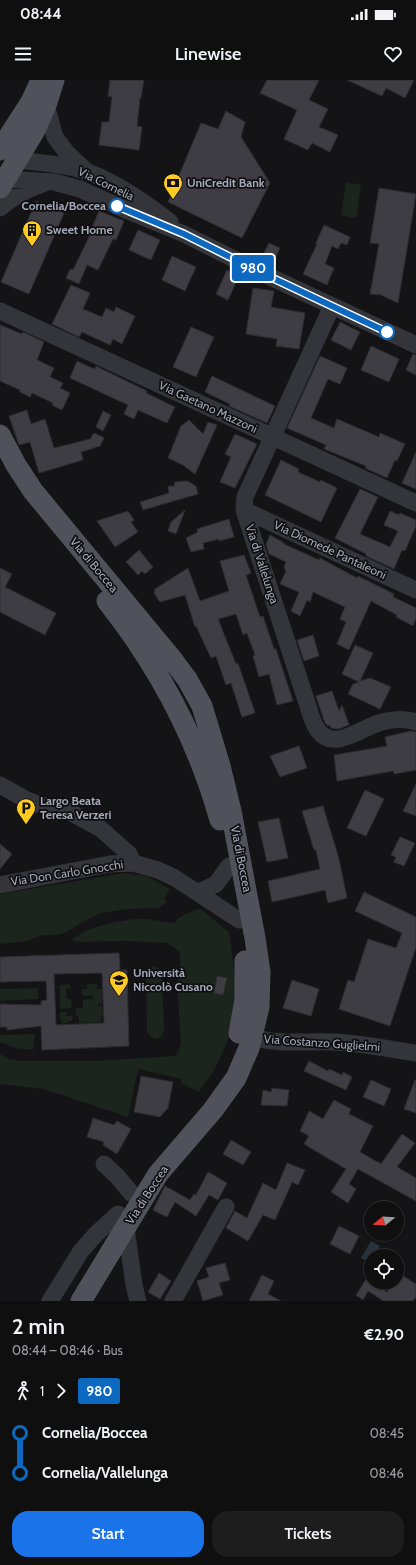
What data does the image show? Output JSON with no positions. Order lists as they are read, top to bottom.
{
  "streets": {
    "main road": ["Via di Boccea"],
    "street": [
      "Via Cornelia",
      "Via Gaetano Mazzoni",
      "Via Diomede Pantaleoni",
      "Via di Vallelunga",
      "Via Don Carlo Gnocchi",
      "Via Costanzo Guglielmi"
    ]
  },
  "crossings": [
    ["Via Cornelia", "Via di Vallelunga"],
    ["Via Gaetano Mazzoni", "Via di Vallelunga"],
    ["Via Diomede Pantaleoni", "Via di Vallelunga"],
    ["Via di Boccea", "Via Don Carlo Gnocchi"],
    ["Via di Boccea", "Via Costanzo Guglielmi"]
  ],
  "places": {
    "bank": ["UniCredit Bank"],
    "other": ["Cornelia/Boccea"],
    "building": ["Sweet Home"],
    "parking": ["Largo Beata Teresa Verzeri"],
    "school or university": ["Università Niccolò Cusano"]
  },
  "lines": ["bus line 980"],
  "north": "left",
  "page": {
    "status": "08:44",
    "header": "Linewise",
    "on_map": "980",
    "heading": ["2 min", "08:44 – 08:46 · Bus", "€2.90"],
    "legs": ["1", "980"],
    "list": [
      {
        "name": "Cornelia/Boccea",
        "value": "08:45"
      },
      {
        "name": "Cornelia/Vallelunga",
        "value": "08:46"
      }
    ],
    "buttons": ["Start", "Tickets"]
  }
}
